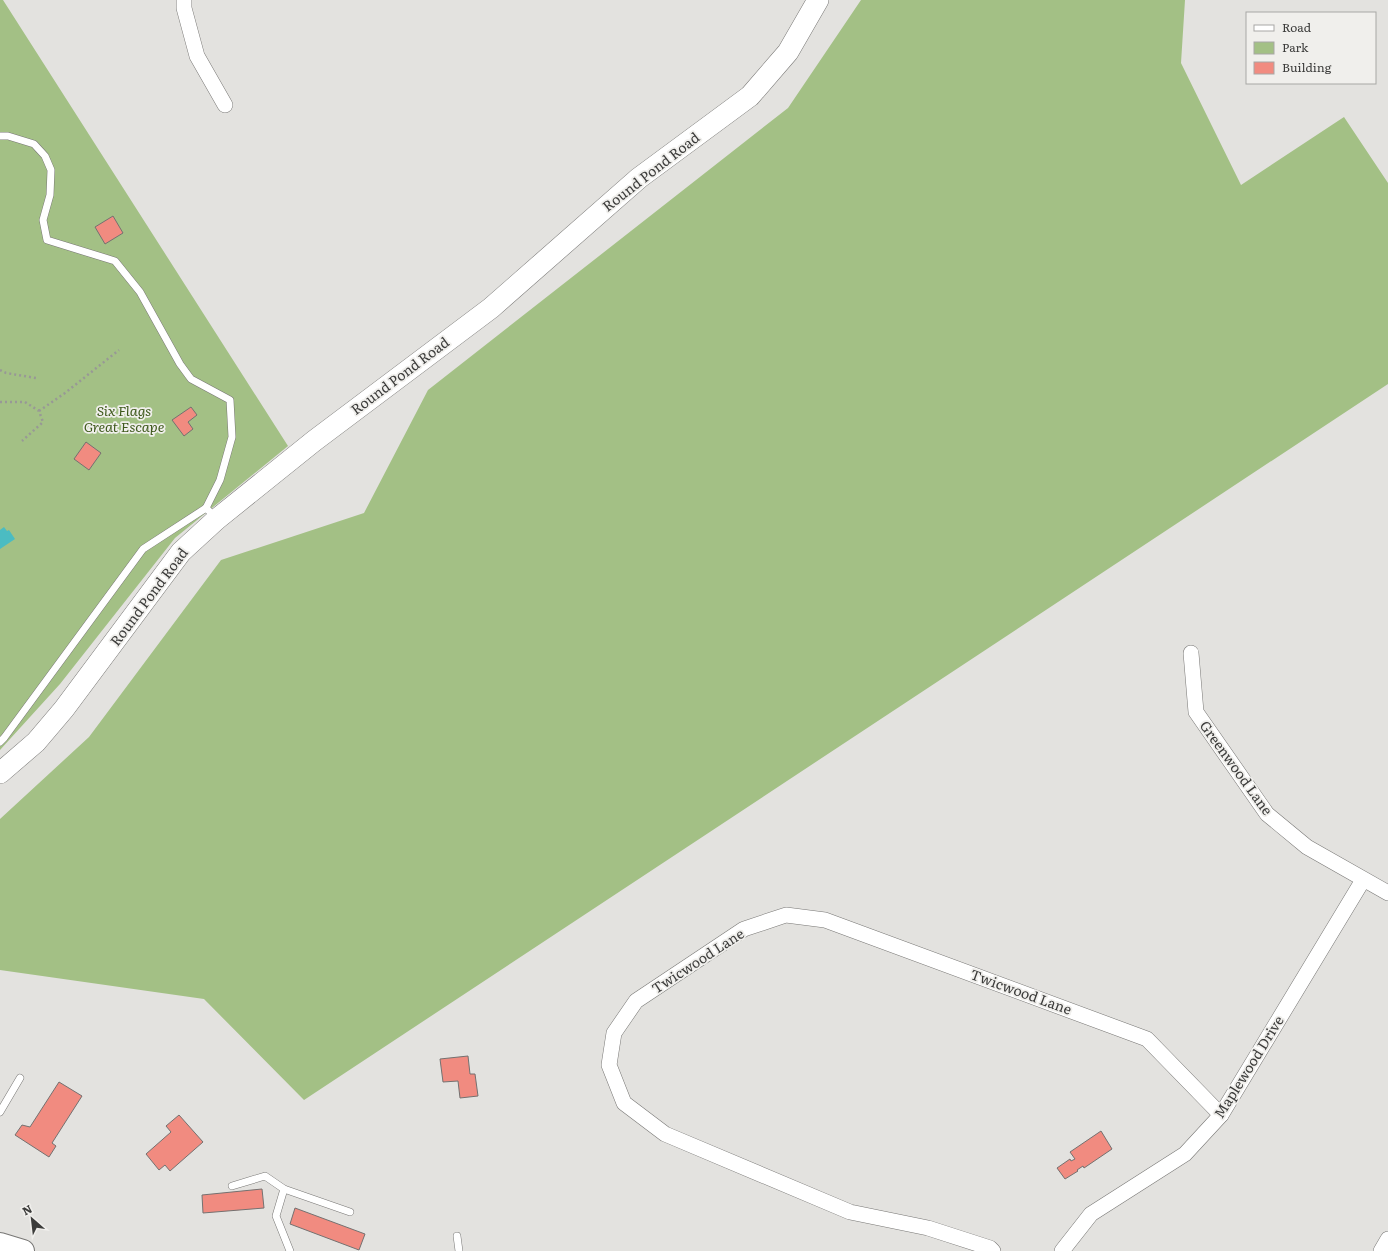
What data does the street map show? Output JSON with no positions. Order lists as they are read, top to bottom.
{
  "streets": {
    "street": [
      "Round Pond Road",
      "Greenwood Lane",
      "Twicwood Lane",
      "Maplewood Drive"
    ]
  },
  "crossings": [
    ["Greenwood Lane", "Maplewood Drive"],
    ["Twicwood Lane", "Maplewood Drive"]
  ],
  "parks": ["Six Flags Great Escape"],
  "legend": ["Road", "Park", "Building"],
  "north": "top left"
}
